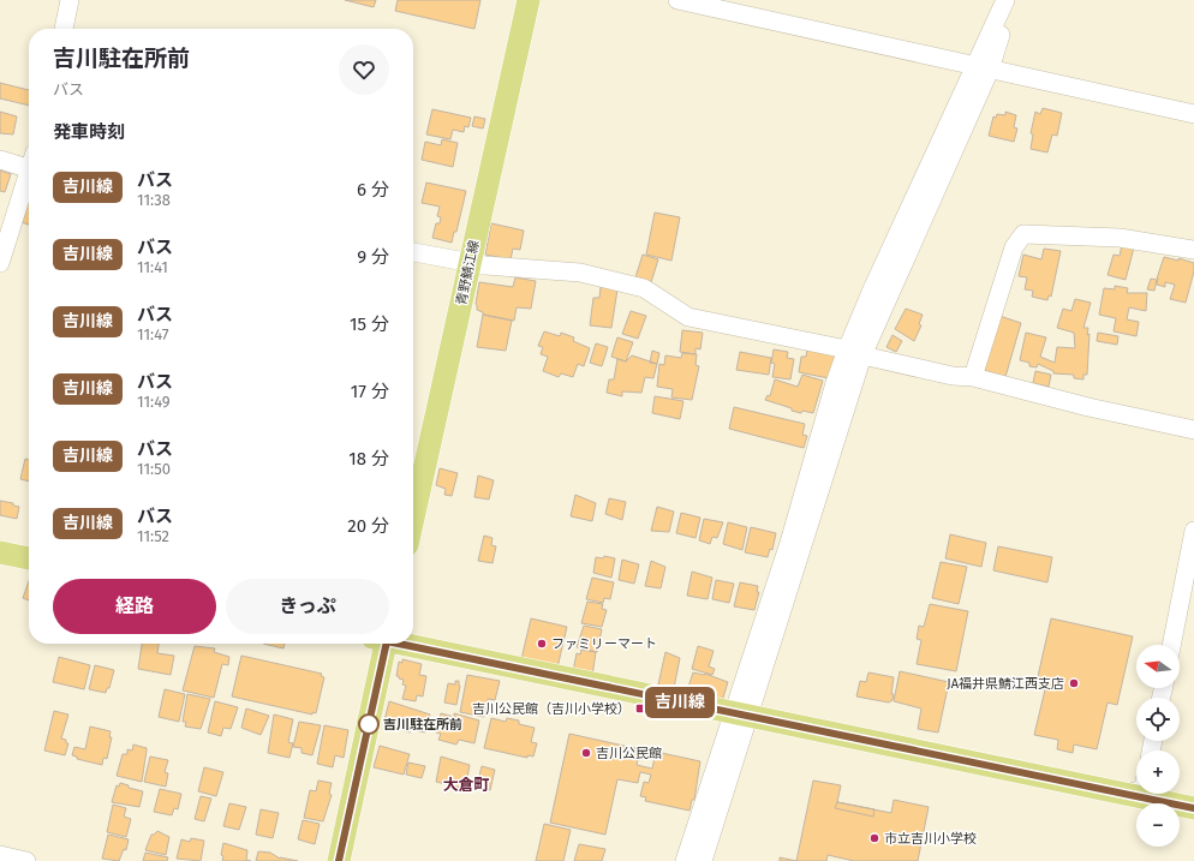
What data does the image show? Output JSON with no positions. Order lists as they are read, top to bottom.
{
  "streets": {
    "main road": ["青野鯖江線"]
  },
  "districts": ["大倉町"],
  "places": {
    "other": [
      "ファミリーマート",
      "JA福井県鯖江西支店",
      "吉川駐在所前",
      "吉川公民館",
      "市立吉川小学校"
    ],
    "transit": ["吉川公民館（吉川小学校）"]
  },
  "lines": ["bus line 吉川線"],
  "north": "left",
  "page": {
    "on_map": "吉川線",
    "heading": [
      ["吉川駐在所前", "バス"],
      "発車時刻"
    ],
    "list": [
      {
        "mark": "吉川線",
        "name": "バス",
        "note": "11:38",
        "value": "6 分"
      },
      {
        "mark": "吉川線",
        "name": "バス",
        "note": "11:41",
        "value": "9 分"
      },
      {
        "mark": "吉川線",
        "name": "バス",
        "note": "11:47",
        "value": "15 分"
      },
      {
        "mark": "吉川線",
        "name": "バス",
        "note": "11:49",
        "value": "17 分"
      },
      {
        "mark": "吉川線",
        "name": "バス",
        "note": "11:50",
        "value": "18 分"
      },
      {
        "mark": "吉川線",
        "name": "バス",
        "note": "11:52",
        "value": "20 分"
      }
    ],
    "buttons": ["経路", "きっぷ"],
    "map_buttons": ["+", "−"]
  }
}
